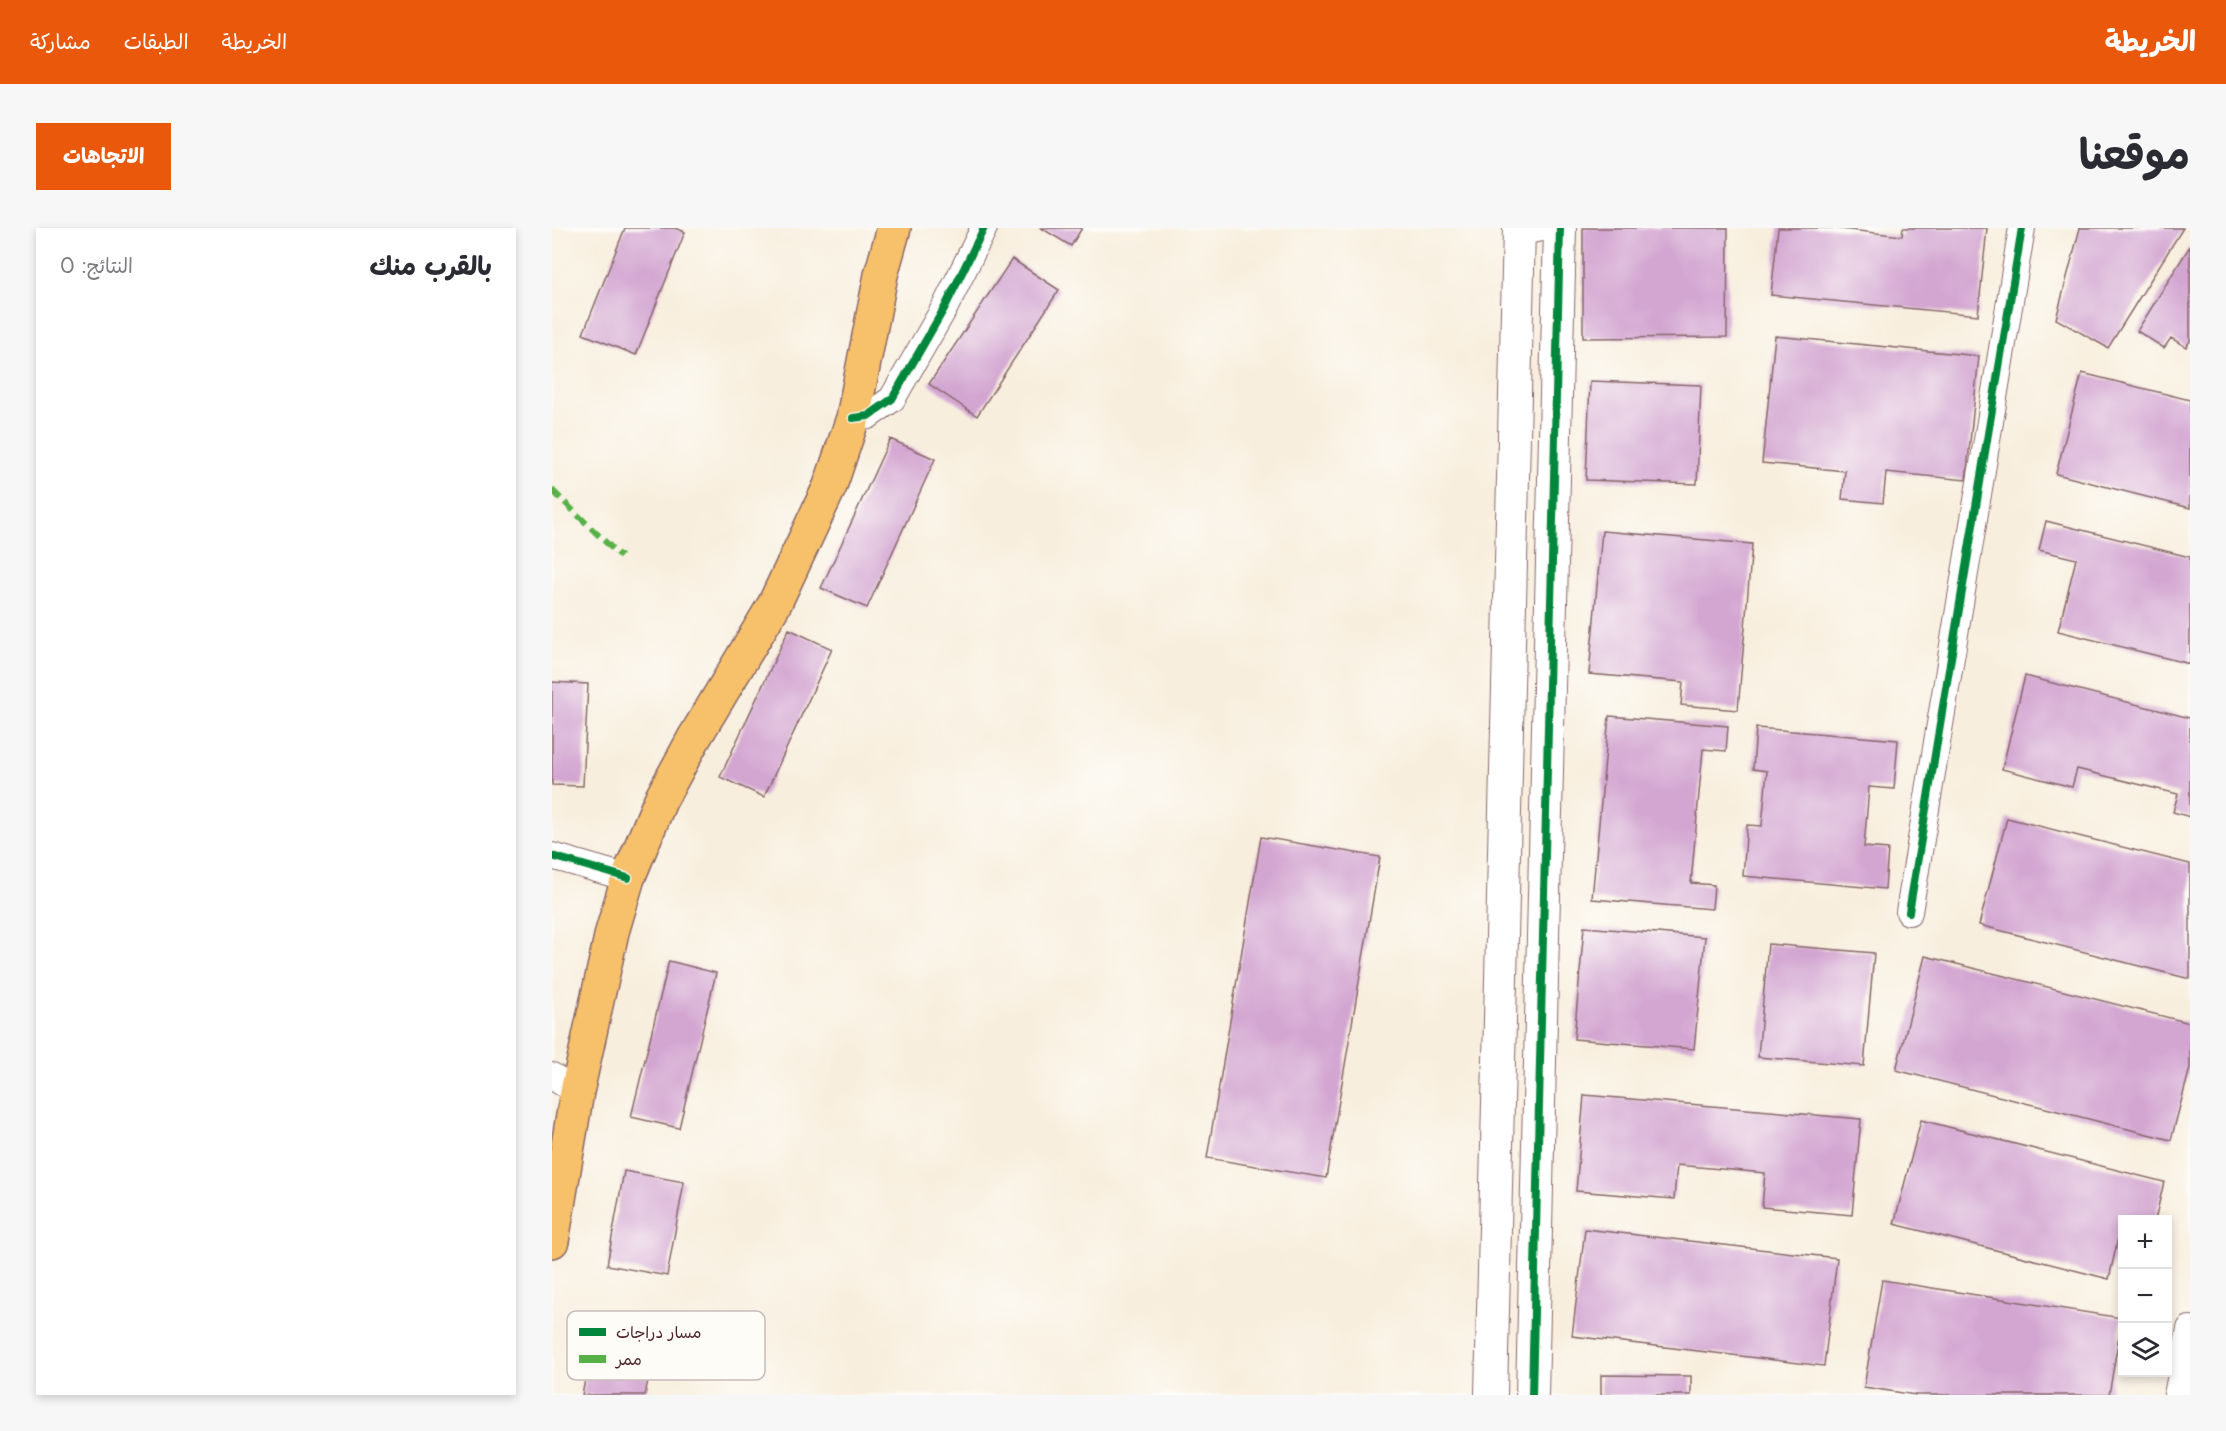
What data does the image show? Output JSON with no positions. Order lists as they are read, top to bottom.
{
  "legend": ["مسار دراجات", "ممر"],
  "page": {
    "header": "الخريطة",
    "nav": ["الخريطة", "الطبقات", "مشاركة"],
    "title": "موقعنا",
    "buttons": "الاتجاهات",
    "heading": ["بالقرب منك", "النتائج: 0"],
    "map_buttons": ["+", "−"]
  }
}
